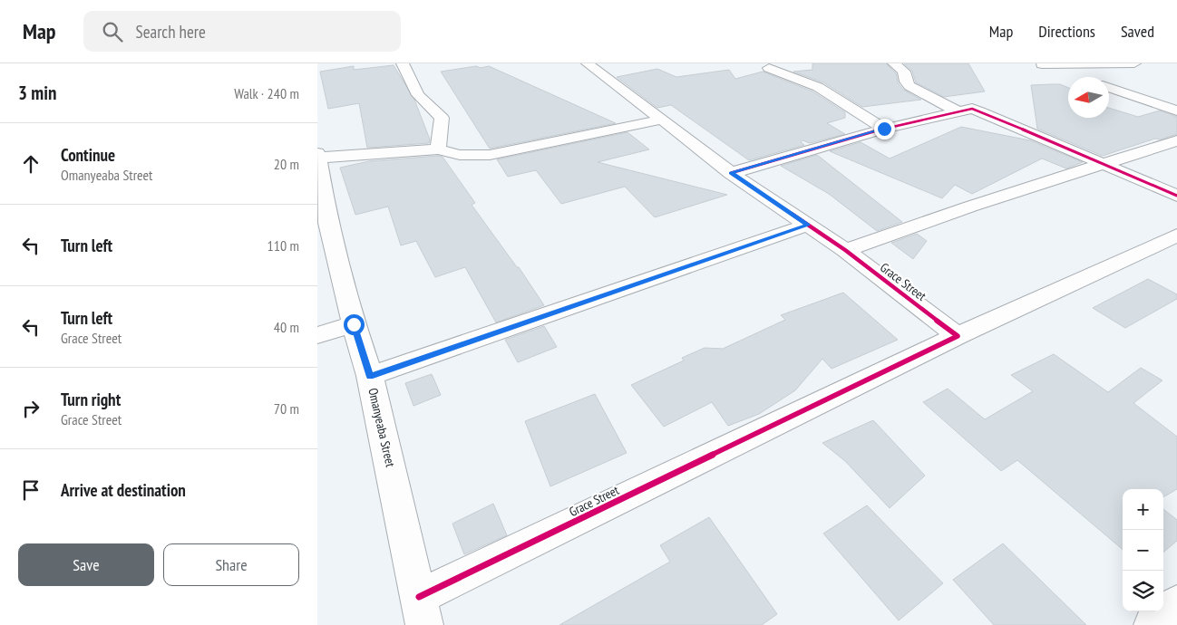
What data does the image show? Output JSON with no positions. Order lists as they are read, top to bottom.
{
  "streets": {
    "street": ["Grace Street", "Omanyeaba Street"]
  },
  "crossings": [
    ["Grace Street", "Omanyeaba Street"]
  ],
  "north": "left",
  "page": {
    "header": "Map",
    "search": "Search here",
    "nav": ["Map", "Directions", "Saved"],
    "heading": ["3 min", "Walk · 240 m"],
    "list": [
      ["Continue", "Omanyeaba Street", "20 m"],
      ["Turn left", "110 m"],
      ["Turn left", "Grace Street", "40 m"],
      ["Turn right", "Grace Street", "70 m"],
      "Arrive at destination"
    ],
    "map_buttons": ["+", "−"],
    "buttons": ["Save", "Share"]
  }
}
